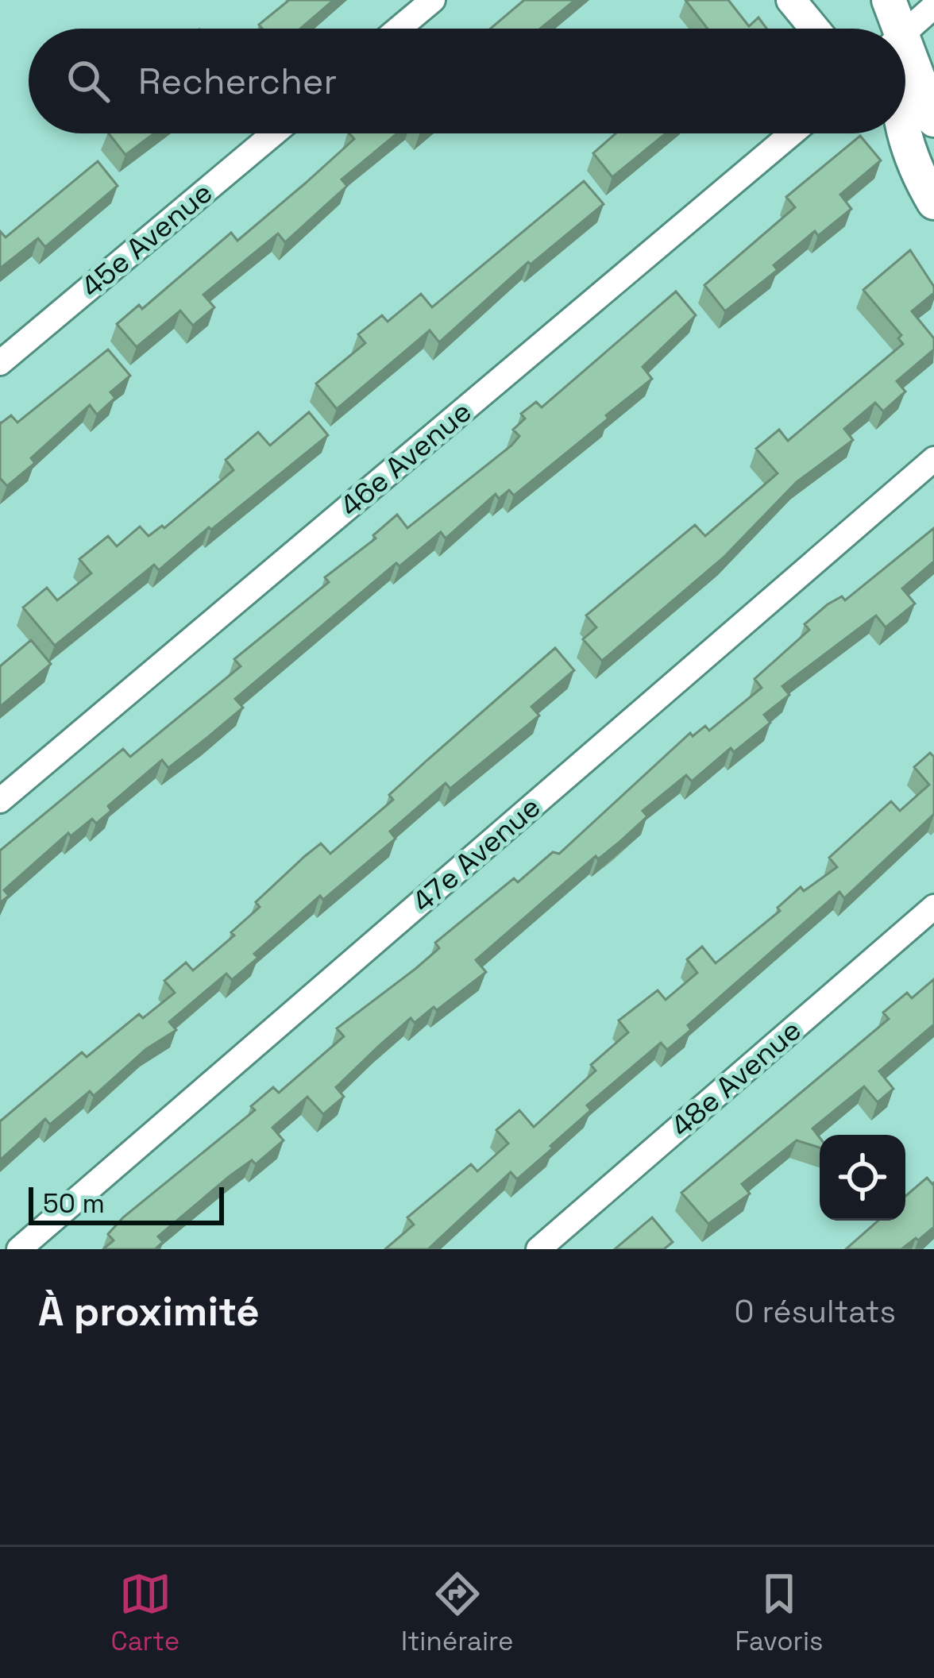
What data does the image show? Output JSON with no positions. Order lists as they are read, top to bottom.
{
  "streets": {
    "street": [
      "45e Avenue",
      "46e Avenue",
      "47e Avenue",
      "48e Avenue"
    ]
  },
  "scale_bar": "50 m",
  "page": {
    "search": "Rechercher",
    "scale": "50 m",
    "heading": ["À proximité", "0 résultats"],
    "nav": ["Carte", "Itinéraire", "Favoris"]
  }
}
